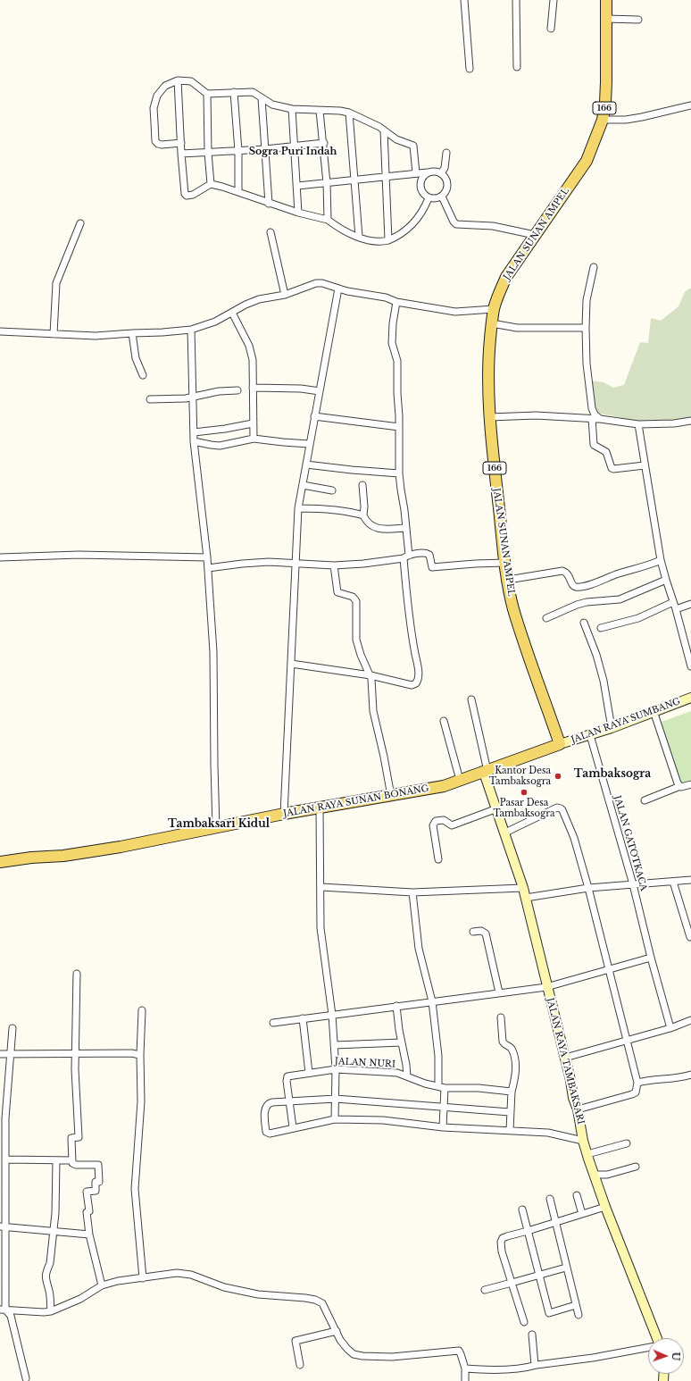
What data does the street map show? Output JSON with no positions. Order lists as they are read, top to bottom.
{
  "streets": {
    "main road": ["166", "JALAN SUNAN AMPEL", "JALAN RAYA SUNAN BONANG"],
    "street": [
      "JALAN RAYA SUMBANG",
      "JALAN GATOTKACA",
      "JALAN RAYA TAMBAKSARI",
      "JALAN NURI"
    ]
  },
  "crossings": [
    ["JALAN SUNAN AMPEL", "JALAN RAYA SUMBANG"],
    ["JALAN SUNAN AMPEL", "JALAN RAYA SUNAN BONANG"],
    ["JALAN RAYA SUMBANG", "JALAN RAYA SUNAN BONANG"],
    ["JALAN RAYA SUMBANG", "JALAN GATOTKACA"],
    ["JALAN RAYA SUNAN BONANG", "JALAN RAYA TAMBAKSARI"]
  ],
  "districts": ["Sogra Puri Indah", "Tambaksogra", "Tambaksari Kidul"],
  "places": ["Kantor Desa Tambaksogra", "Pasar Desa Tambaksogra"],
  "north": "right"
}
